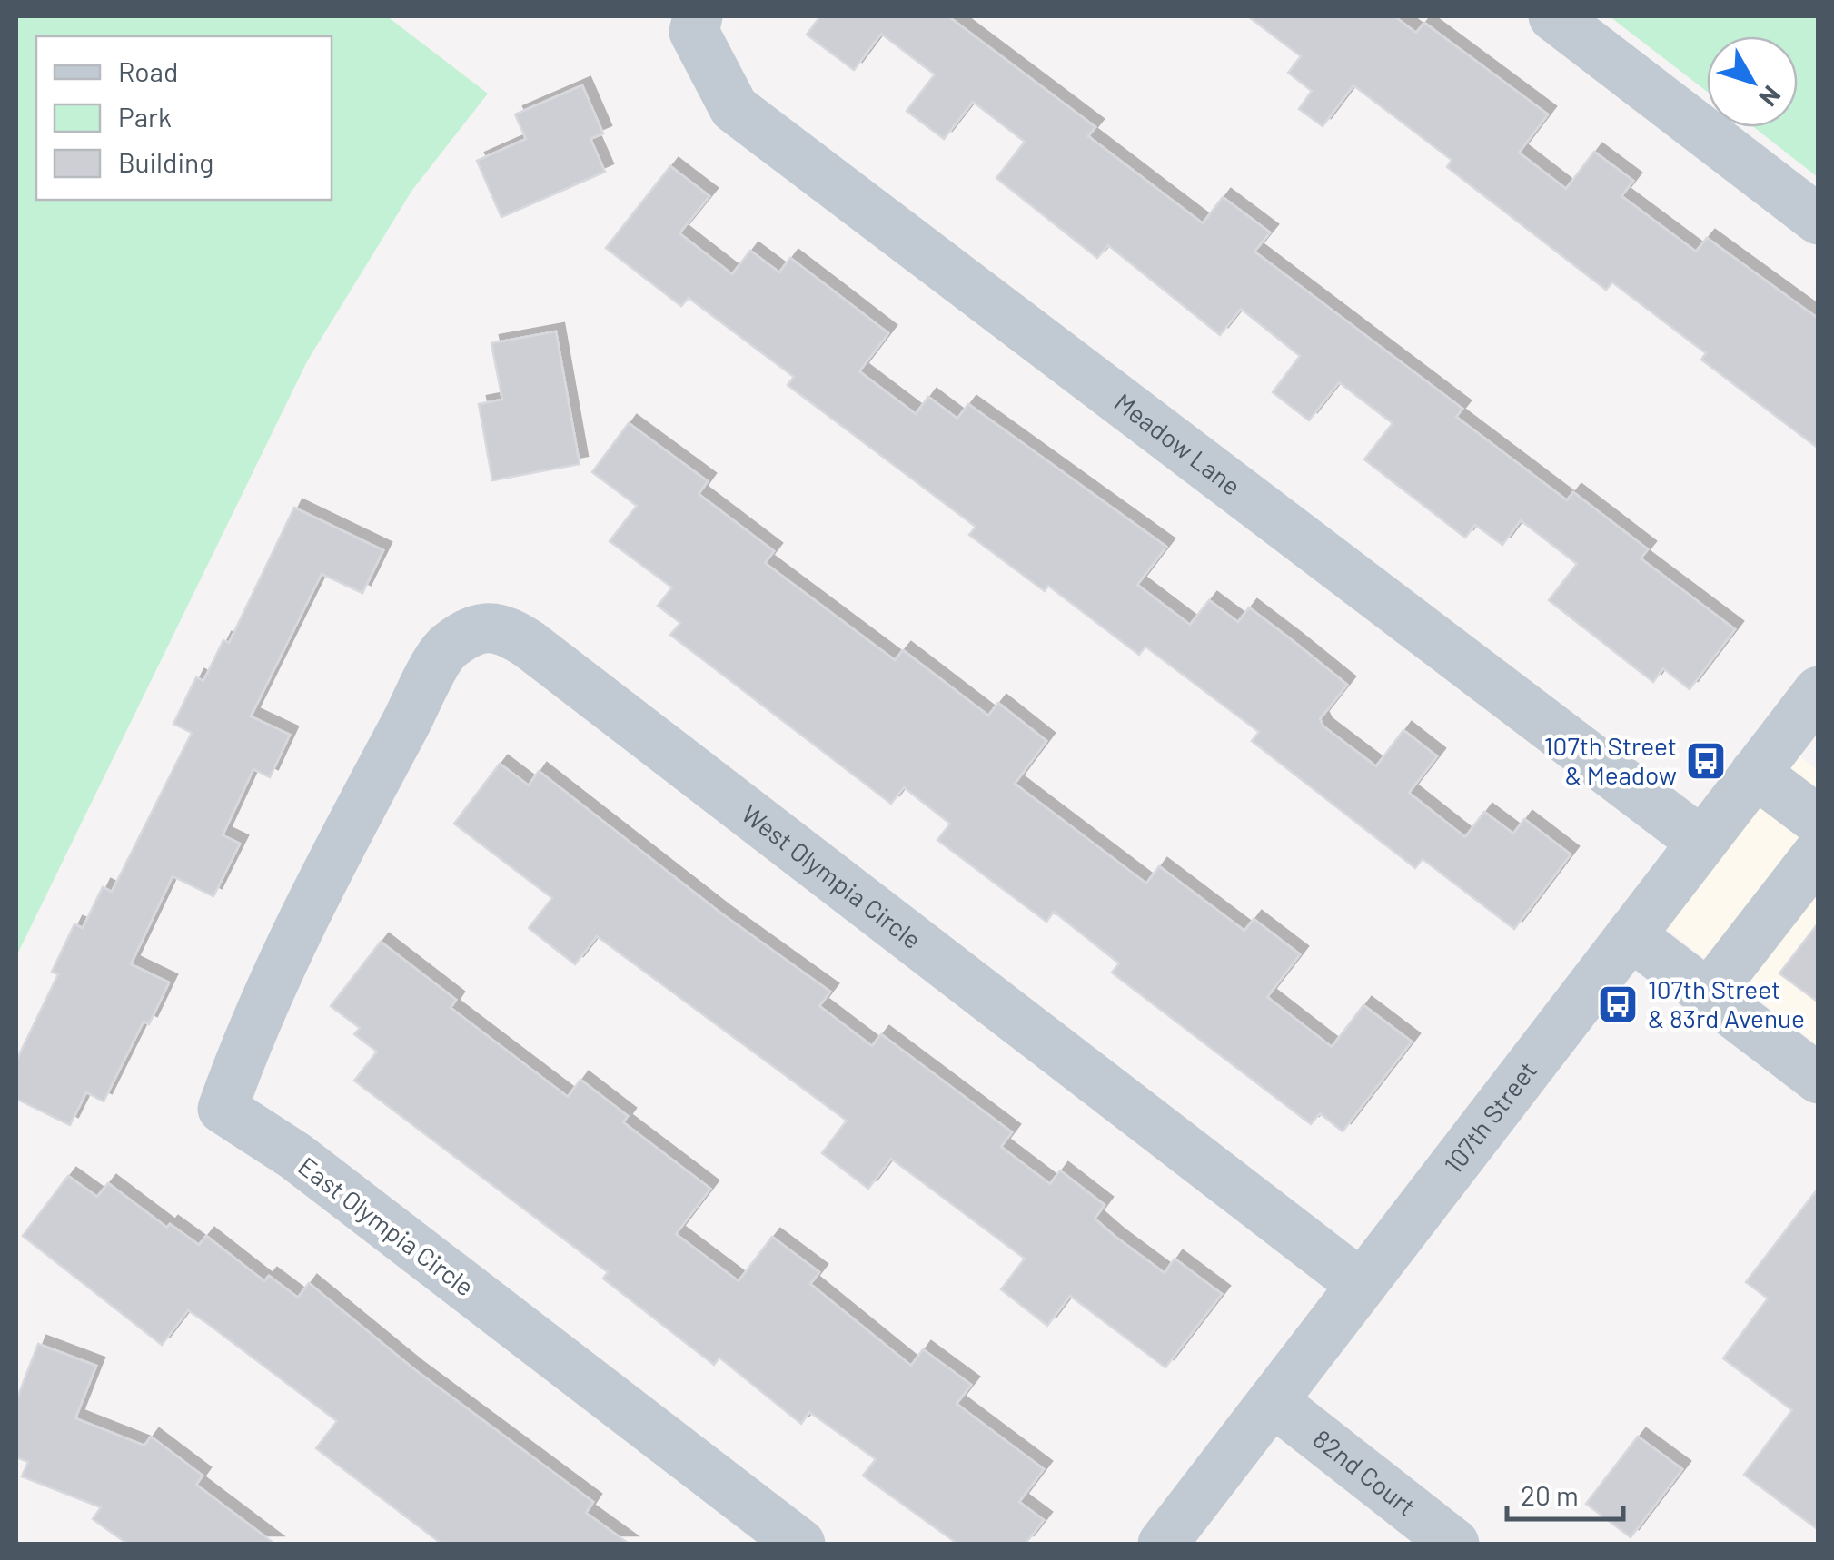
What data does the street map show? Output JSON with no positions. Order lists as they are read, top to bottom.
{
  "streets": {
    "street": [
      "Meadow Lane",
      "West Olympia Circle",
      "107th Street",
      "East Olympia Circle",
      "82nd Court"
    ]
  },
  "crossings": [
    ["Meadow Lane", "107th Street"],
    ["West Olympia Circle", "107th Street"],
    ["West Olympia Circle", "East Olympia Circle"],
    ["107th Street", "82nd Court"]
  ],
  "places": {
    "bus stop": ["107th Street & Meadow", "107th Street & 83rd Avenue"]
  },
  "legend": ["Road", "Park", "Building"],
  "scale_bar": "20 m",
  "north": "bottom right"
}
